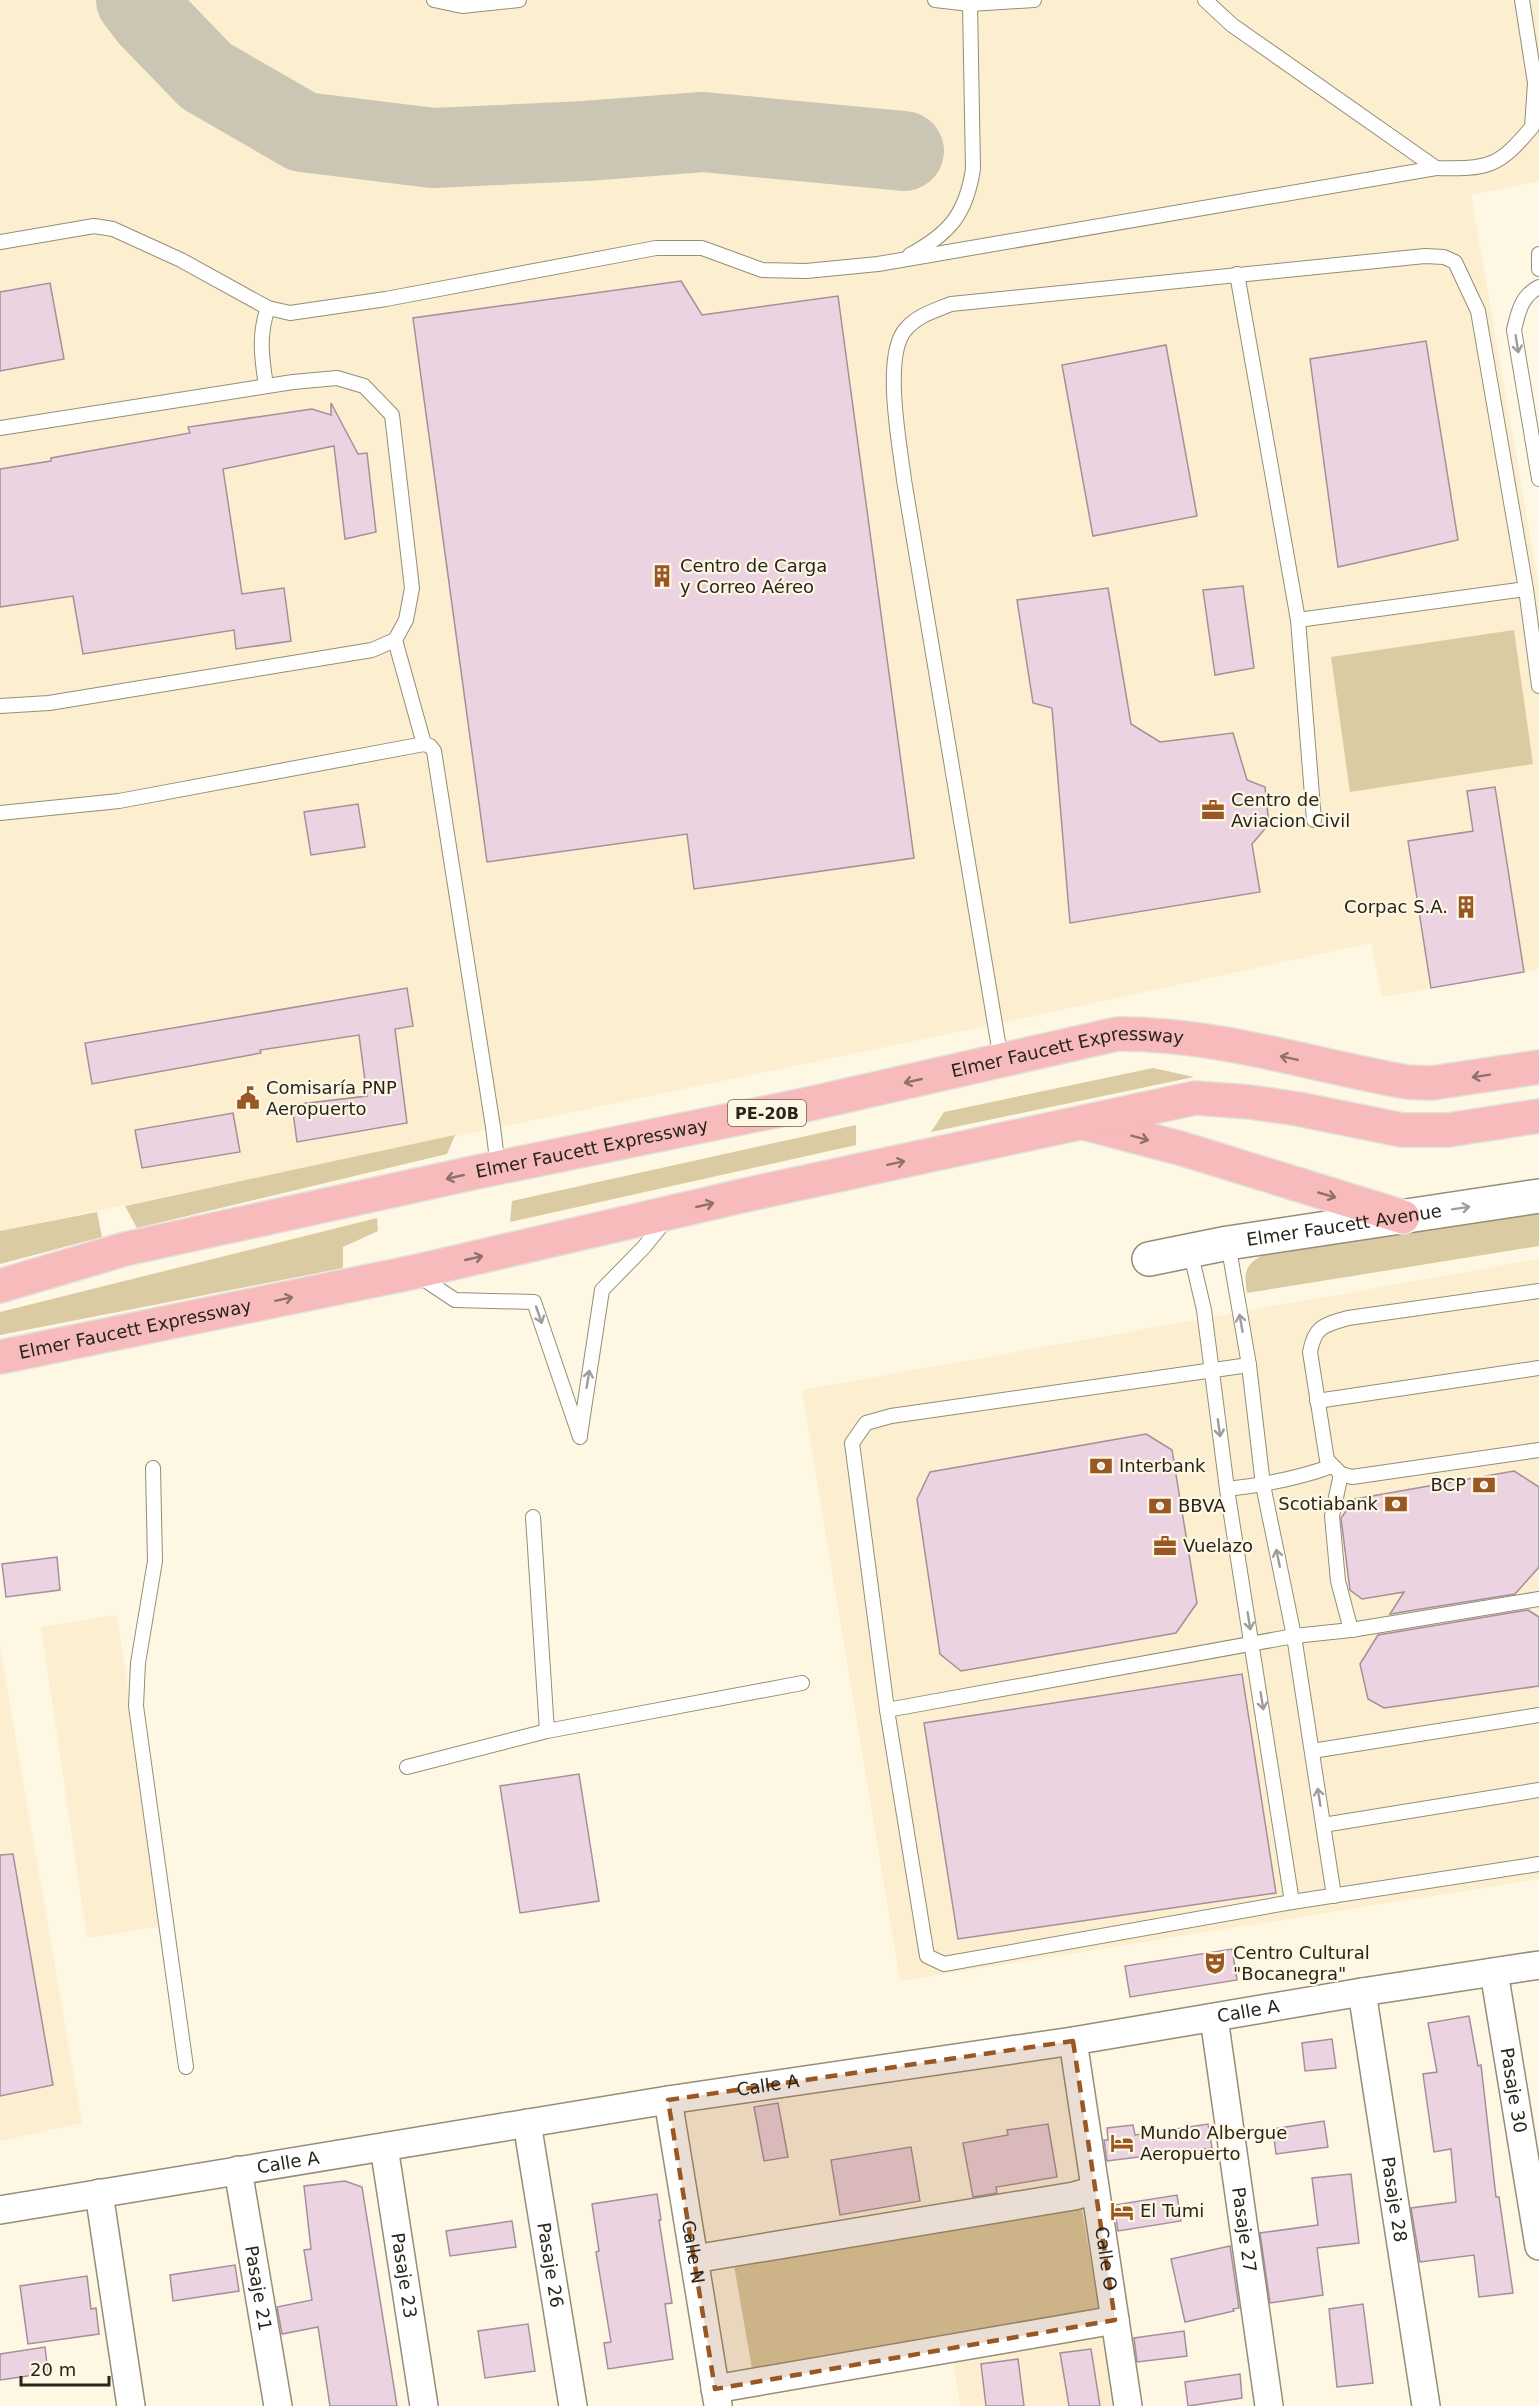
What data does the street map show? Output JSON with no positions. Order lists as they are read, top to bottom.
{
  "streets": {
    "highway": ["Elmer Faucett Expressway", "PE-20B"],
    "main road": ["Elmer Faucett Avenue"],
    "street": [
      "Calle A",
      "Pasaje 30",
      "Pasaje 28",
      "Pasaje 27",
      "Calle N",
      "Calle O",
      "Pasaje 26",
      "Pasaje 23",
      "Pasaje 21"
    ]
  },
  "crossings": [
    ["Calle A", "Pasaje 30"],
    ["Calle A", "Pasaje 28"],
    ["Calle A", "Pasaje 27"],
    ["Calle A", "Calle N"],
    ["Calle A", "Calle O"],
    ["Calle A", "Pasaje 26"],
    ["Calle A", "Pasaje 23"],
    ["Calle A", "Pasaje 21"]
  ],
  "places": {
    "building": ["Centro de Carga y Correo Aéreo", "Corpac S.A."],
    "office": ["Centro de Aviacion Civil", "Vuelazo"],
    "public building": ["Comisaría PNP Aeropuerto"],
    "bank": [
      "Interbank",
      "BCP",
      "Scotiabank",
      "BBVA"
    ],
    "theatre": ["Centro Cultural \"Bocanegra\""],
    "hotel": ["Mundo Albergue Aeropuerto", "El Tumi"]
  },
  "scale_bar": "20 m"
}
